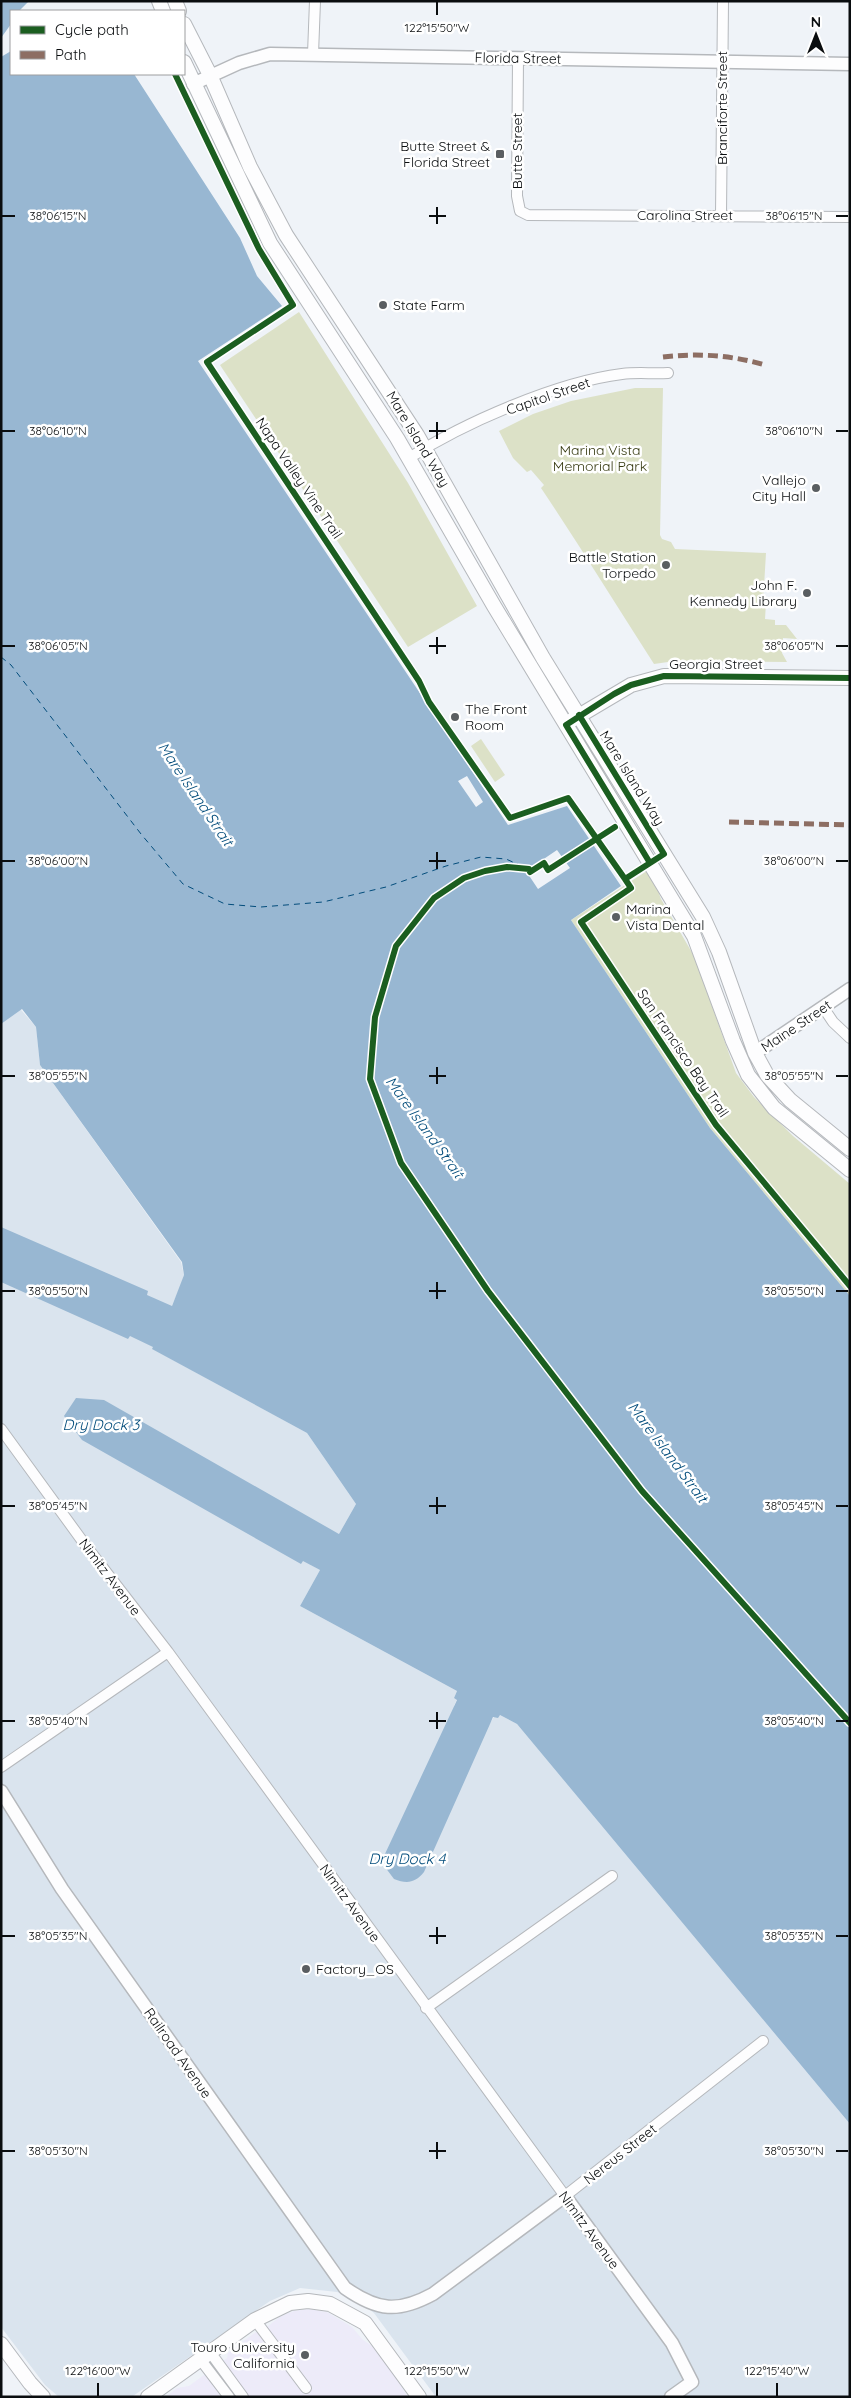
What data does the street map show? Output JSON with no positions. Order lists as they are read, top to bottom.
{
  "streets": {
    "main road": ["Mare Island Way", "Georgia Street", "Maine Street"],
    "street": [
      "Florida Street",
      "Branciforte Street",
      "Butte Street",
      "Carolina Street",
      "Capitol Street",
      "Nimitz Avenue",
      "Railroad Avenue",
      "Nereus Street"
    ],
    "cycle path": ["Napa Valley Vine Trail"]
  },
  "crossings": [
    ["Florida Street", "Branciforte Street"],
    ["Florida Street", "Butte Street"],
    ["Florida Street", "Mare Island Way"],
    ["Branciforte Street", "Carolina Street"],
    ["Butte Street", "Carolina Street"],
    ["Capitol Street", "Mare Island Way"],
    ["Mare Island Way", "Georgia Street"],
    ["Mare Island Way", "Maine Street"],
    ["Nimitz Avenue", "Nereus Street"],
    ["Railroad Avenue", "Nereus Street"]
  ],
  "water": ["Mare Island Strait", "Dry Dock 3", "Dry Dock 4"],
  "parks": ["Marina Vista Memorial Park"],
  "places": {
    "transit": ["Butte Street & Florida Street"],
    "other": [
      "State Farm",
      "Vallejo City Hall",
      "Battle Station Torpedo",
      "John F. Kennedy Library",
      "The Front Room",
      "Marina Vista Dental",
      "Factory_OS",
      "Touro University California"
    ]
  },
  "legend": ["Cycle path", "Path"],
  "north": "top",
  "coordinates": [
    "122°15'50\"W",
    "38°06'15\"N",
    "38°06'10\"N",
    "38°06'05\"N",
    "38°06'00\"N",
    "38°05'55\"N",
    "38°05'50\"N",
    "38°05'45\"N",
    "38°05'40\"N",
    "38°05'35\"N",
    "38°05'30\"N",
    "122°16'00\"W",
    "122°15'40\"W"
  ]
}
